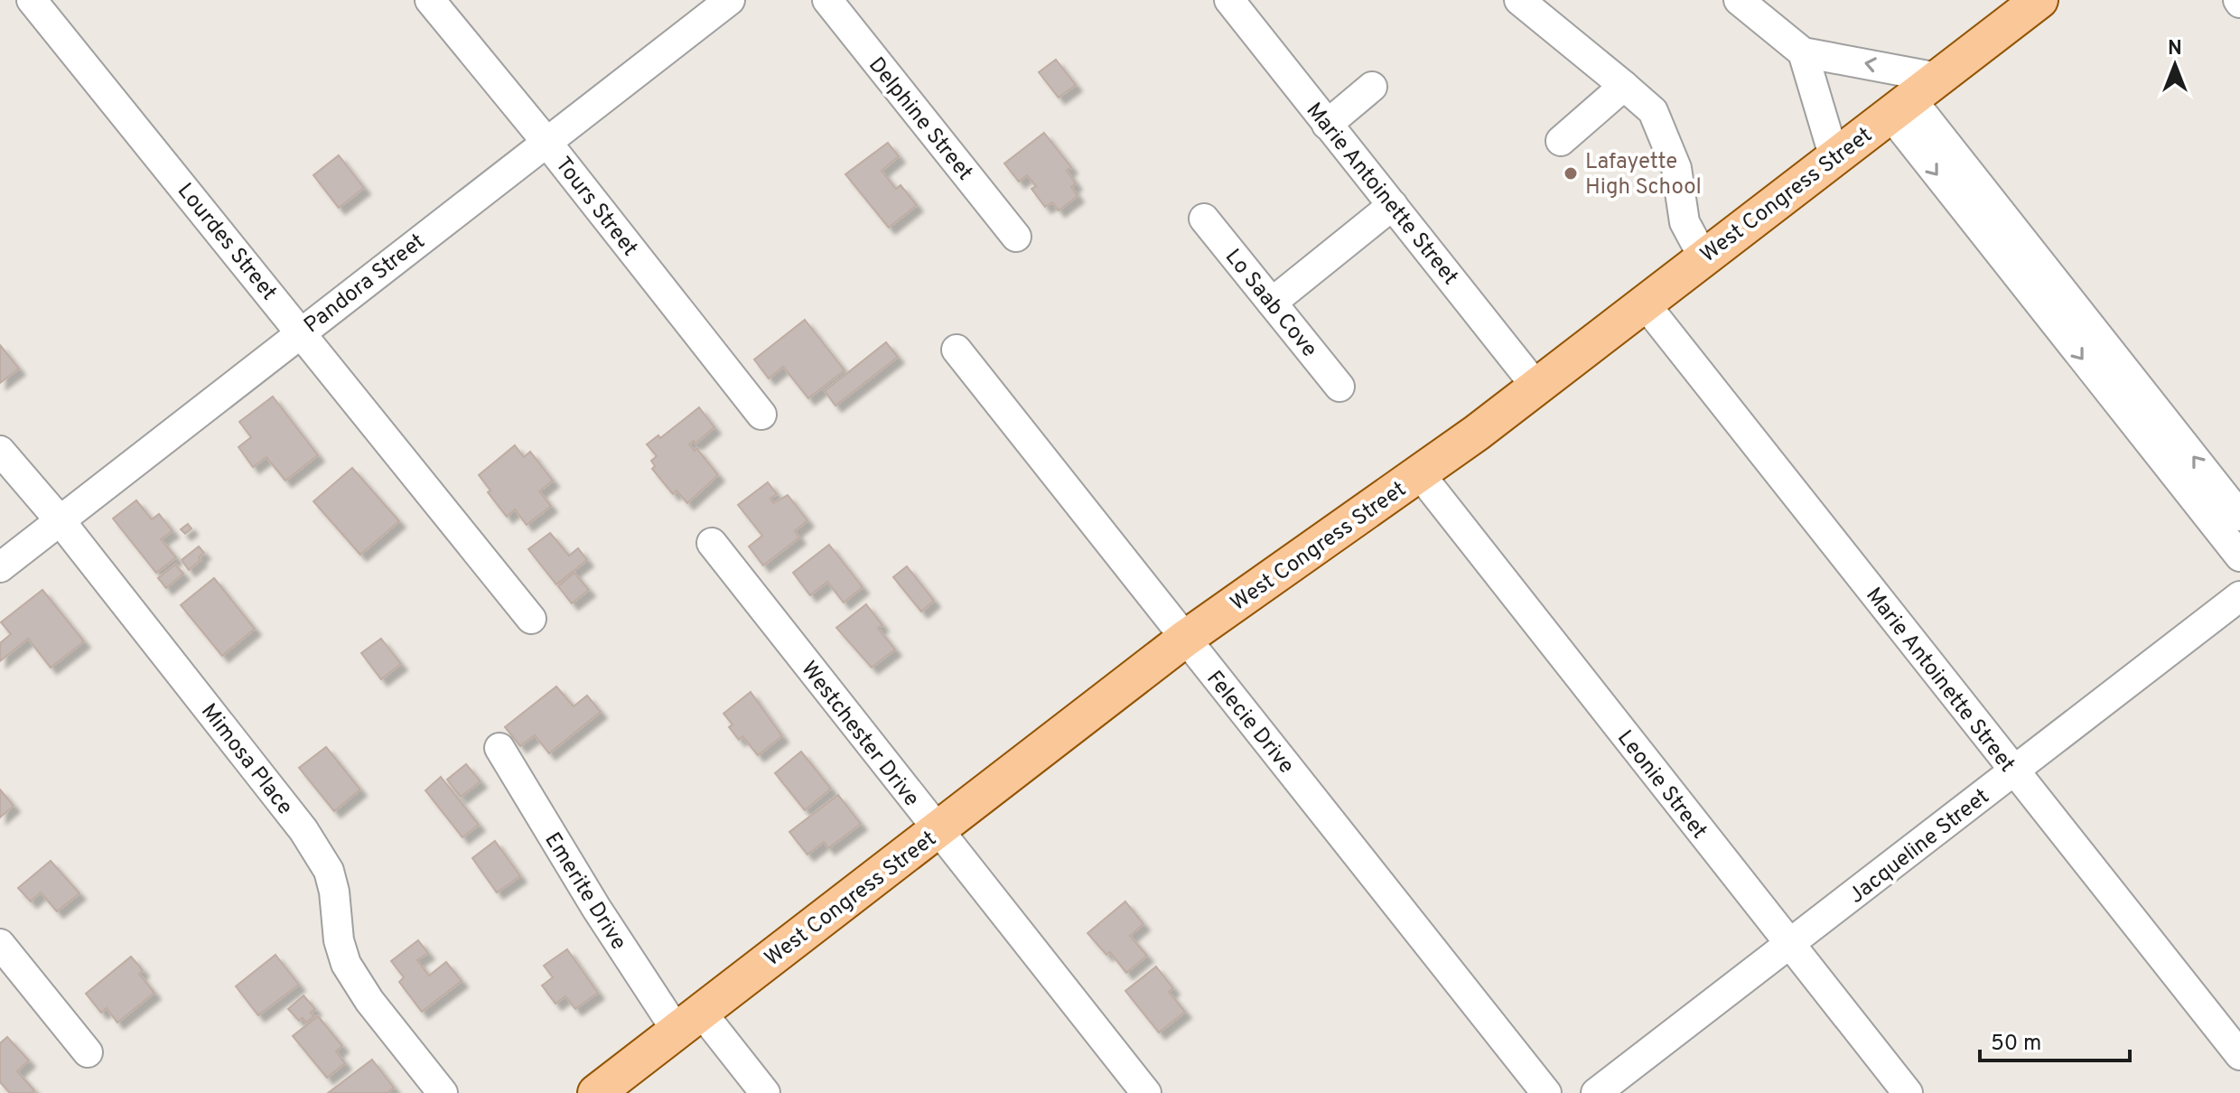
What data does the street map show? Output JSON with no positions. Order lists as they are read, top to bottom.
{
  "streets": {
    "main road": ["West Congress Street"],
    "street": [
      "Delphine Street",
      "Marie Antoinette Street",
      "Tours Street",
      "Lourdes Street",
      "Pandora Street",
      "Lo Saab Cove",
      "Felecie Drive",
      "Westchester Drive",
      "Mimosa Place",
      "Leonie Street",
      "Jacqueline Street",
      "Emerite Drive"
    ]
  },
  "crossings": [
    ["Marie Antoinette Street", "West Congress Street"],
    ["Marie Antoinette Street", "Jacqueline Street"],
    ["West Congress Street", "Felecie Drive"],
    ["West Congress Street", "Westchester Drive"],
    ["West Congress Street", "Leonie Street"],
    ["West Congress Street", "Emerite Drive"],
    ["Tours Street", "Pandora Street"],
    ["Lourdes Street", "Pandora Street"],
    ["Pandora Street", "Mimosa Place"],
    ["Leonie Street", "Jacqueline Street"]
  ],
  "places": ["Lafayette High School"],
  "scale_bar": "50 m",
  "north": "top"
}
